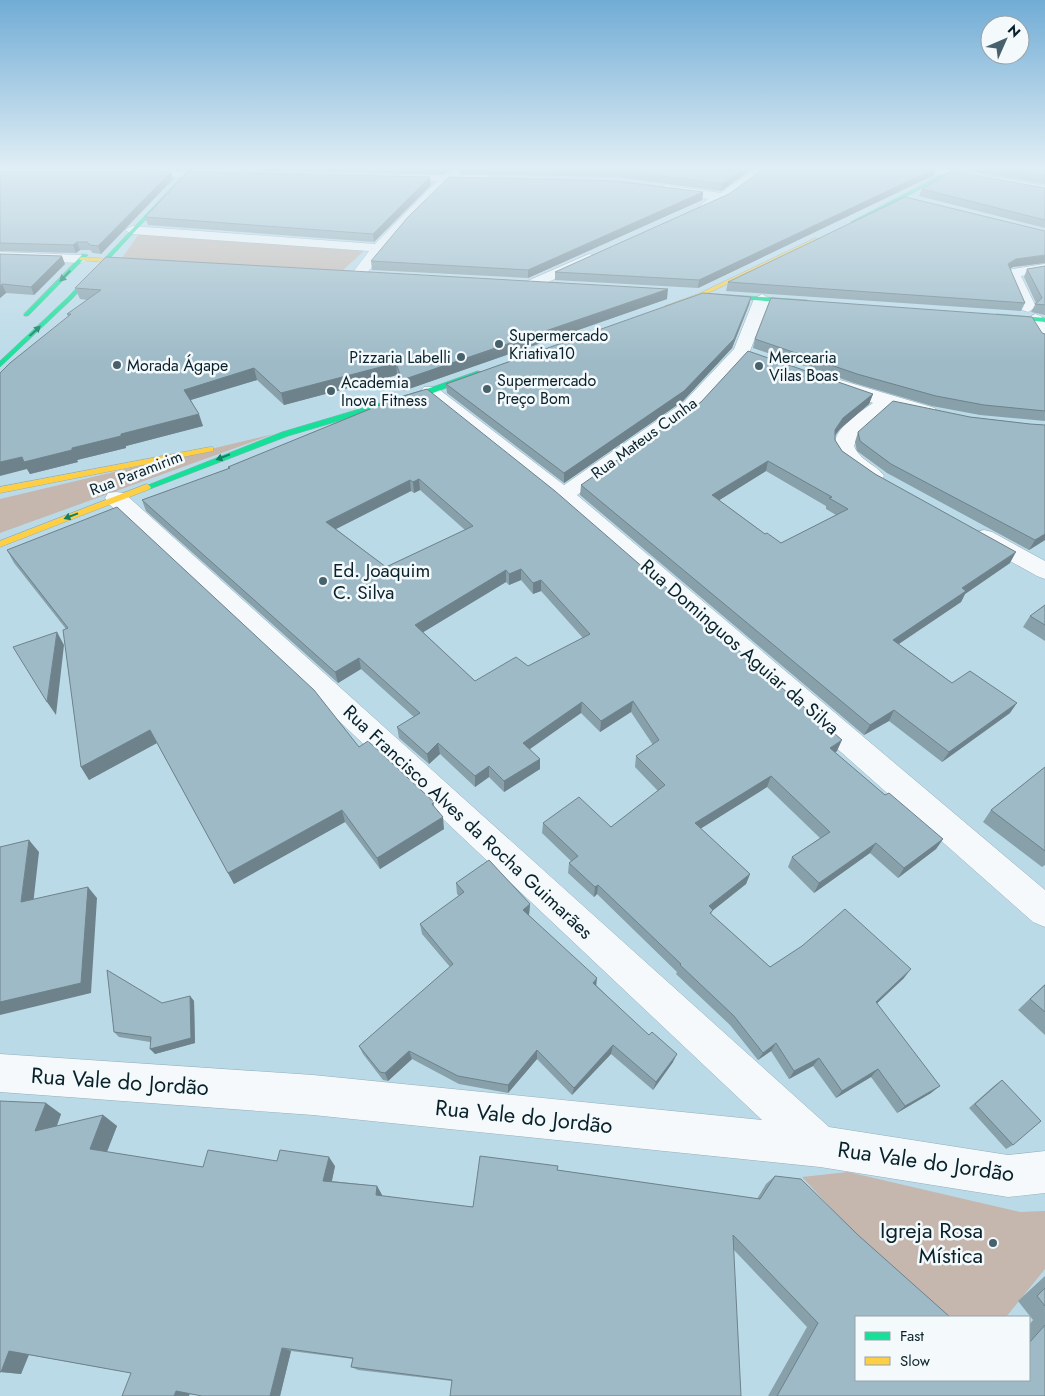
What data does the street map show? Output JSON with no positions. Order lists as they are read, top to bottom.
{
  "streets": {
    "main road": ["Rua Paramirim"],
    "street": [
      "Rua Mateus Cunha",
      "Rua Dominguos Aguiar da Silva",
      "Rua Francisco Alves da Rocha Guimarães",
      "Rua Vale do Jordão"
    ]
  },
  "crossings": [
    ["Rua Mateus Cunha", "Rua Dominguos Aguiar da Silva"],
    ["Rua Paramirim", "Rua Dominguos Aguiar da Silva"],
    ["Rua Paramirim", "Rua Francisco Alves da Rocha Guimarães"],
    ["Rua Francisco Alves da Rocha Guimarães", "Rua Vale do Jordão"]
  ],
  "places": [
    "Supermercado Kriativa10",
    "Pizzaria Labelli",
    "Morada Ágape",
    "Mercearia Vilas Boas",
    "Supermercado Preço Bom",
    "Academia Inova Fitness",
    "Ed. Joaquim C. Silva",
    "Igreja Rosa Mística"
  ],
  "legend": ["Fast", "Slow"],
  "north": "top right"
}
